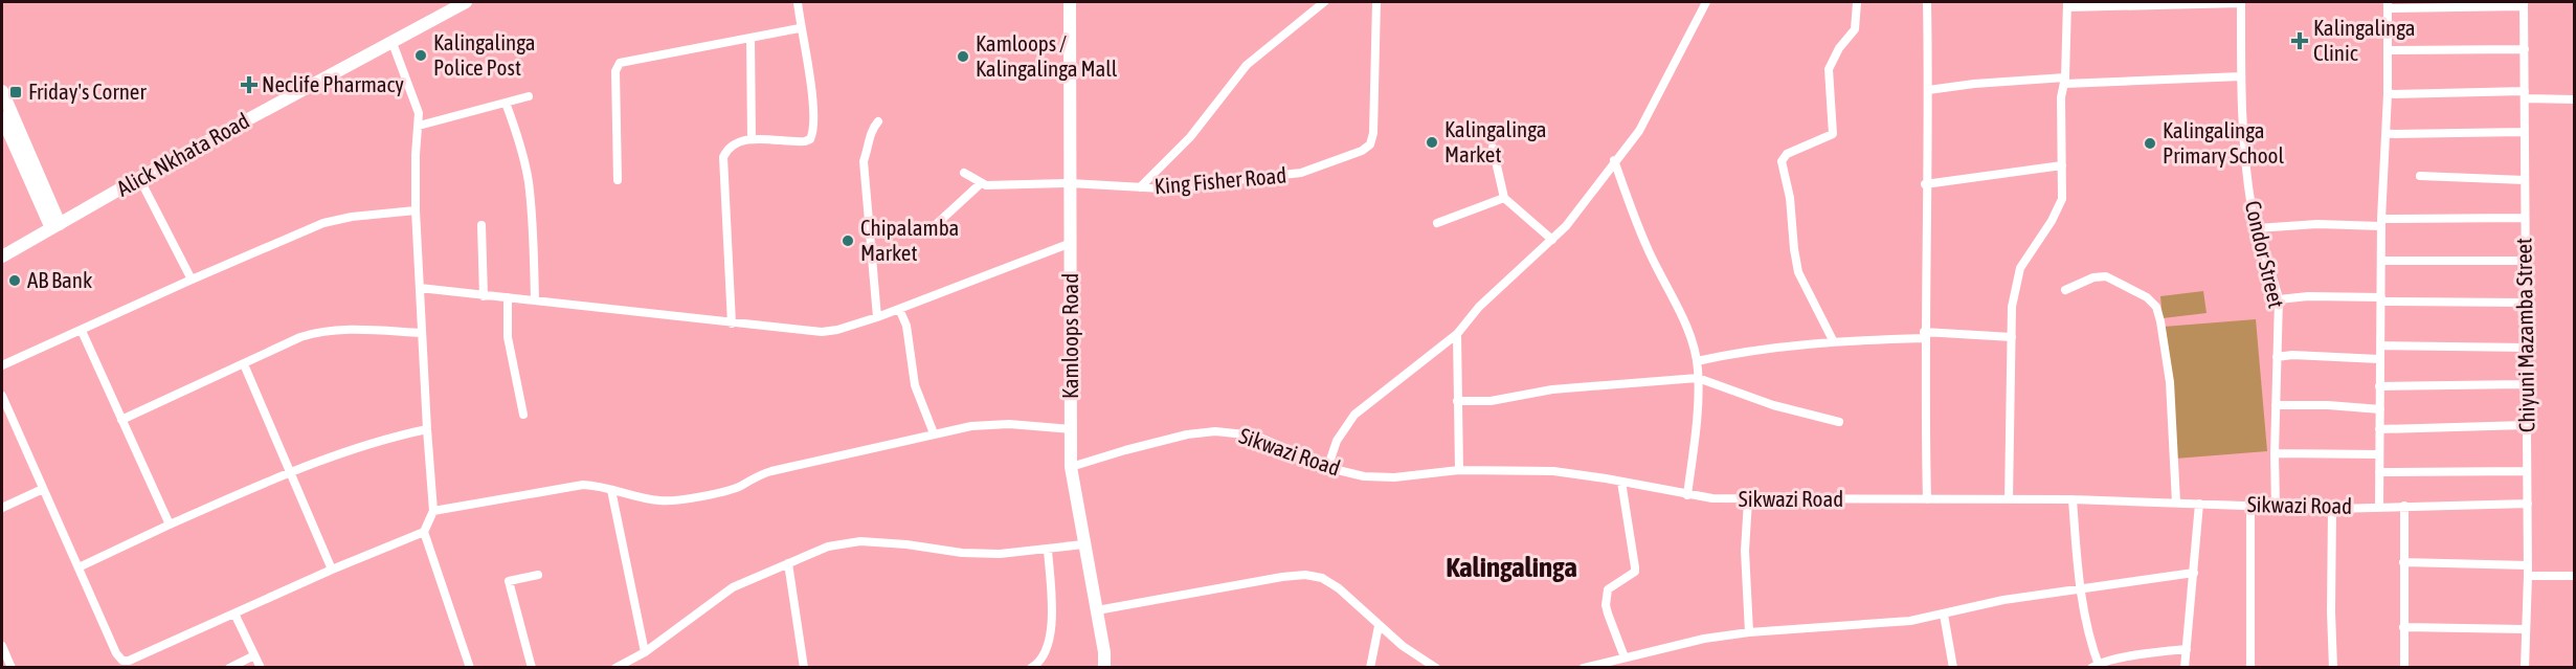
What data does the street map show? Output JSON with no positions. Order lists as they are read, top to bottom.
{
  "streets": {
    "main road": ["Alick Nkhata Road", "Kamloops Road"],
    "street": [
      "King Fisher Road",
      "Condor Street",
      "Chiyuni Mazamba Street",
      "Sikwazi Road"
    ]
  },
  "crossings": [
    ["King Fisher Road", "Kamloops Road"],
    ["Condor Street", "Sikwazi Road"],
    ["Chiyuni Mazamba Street", "Sikwazi Road"],
    ["Kamloops Road", "Sikwazi Road"]
  ],
  "districts": ["Kalingalinga"],
  "places": {
    "health": ["Kalingalinga Clinic", "Neclife Pharmacy"],
    "other": [
      "Kalingalinga Police Post",
      "Kamloops / Kalingalinga Mall",
      "Kalingalinga Market",
      "Kalingalinga Primary School",
      "Chipalamba Market",
      "AB Bank"
    ],
    "transit": ["Friday's Corner"]
  }
}
